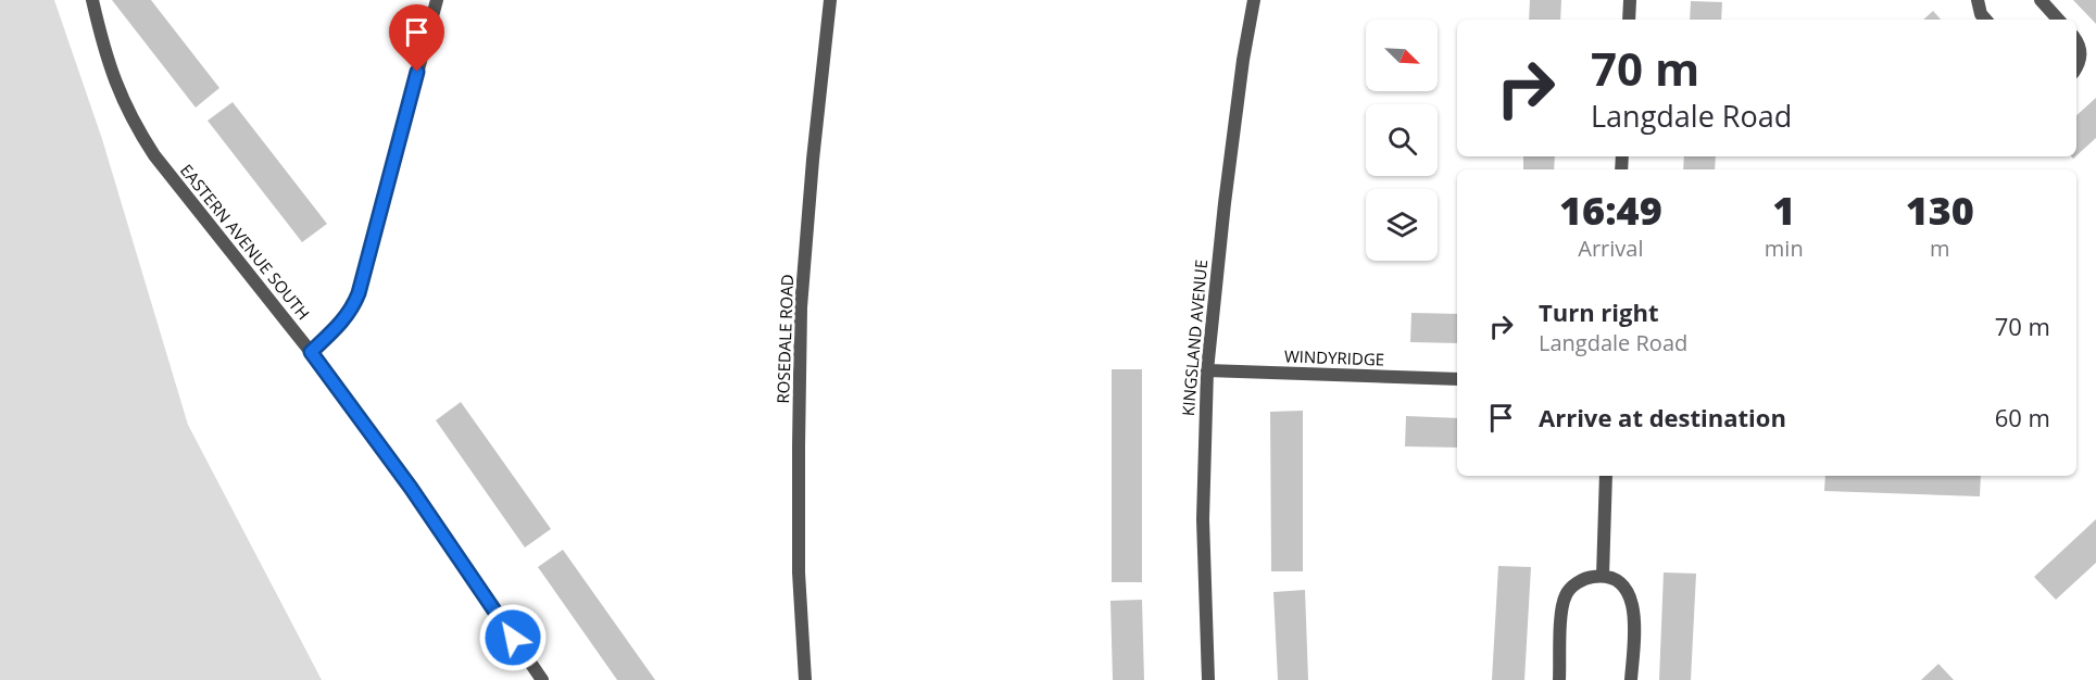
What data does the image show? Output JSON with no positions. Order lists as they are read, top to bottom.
{
  "streets": {
    "street": [
      "EASTERN AVENUE SOUTH",
      "KINGSLAND AVENUE",
      "ROSEDALE ROAD",
      "WINDYRIDGE"
    ]
  },
  "crossings": [
    ["KINGSLAND AVENUE", "WINDYRIDGE"]
  ],
  "north": "bottom right",
  "page": {
    "turn": ["70 m", "Langdale Road"],
    "eta": [
      "16:49",
      "Arrival",
      "1",
      "min",
      "130",
      "m"
    ],
    "list": [
      {
        "name": "Turn right",
        "note": "Langdale Road",
        "value": "70 m"
      },
      {
        "name": "Arrive at destination",
        "value": "60 m"
      }
    ]
  }
}
